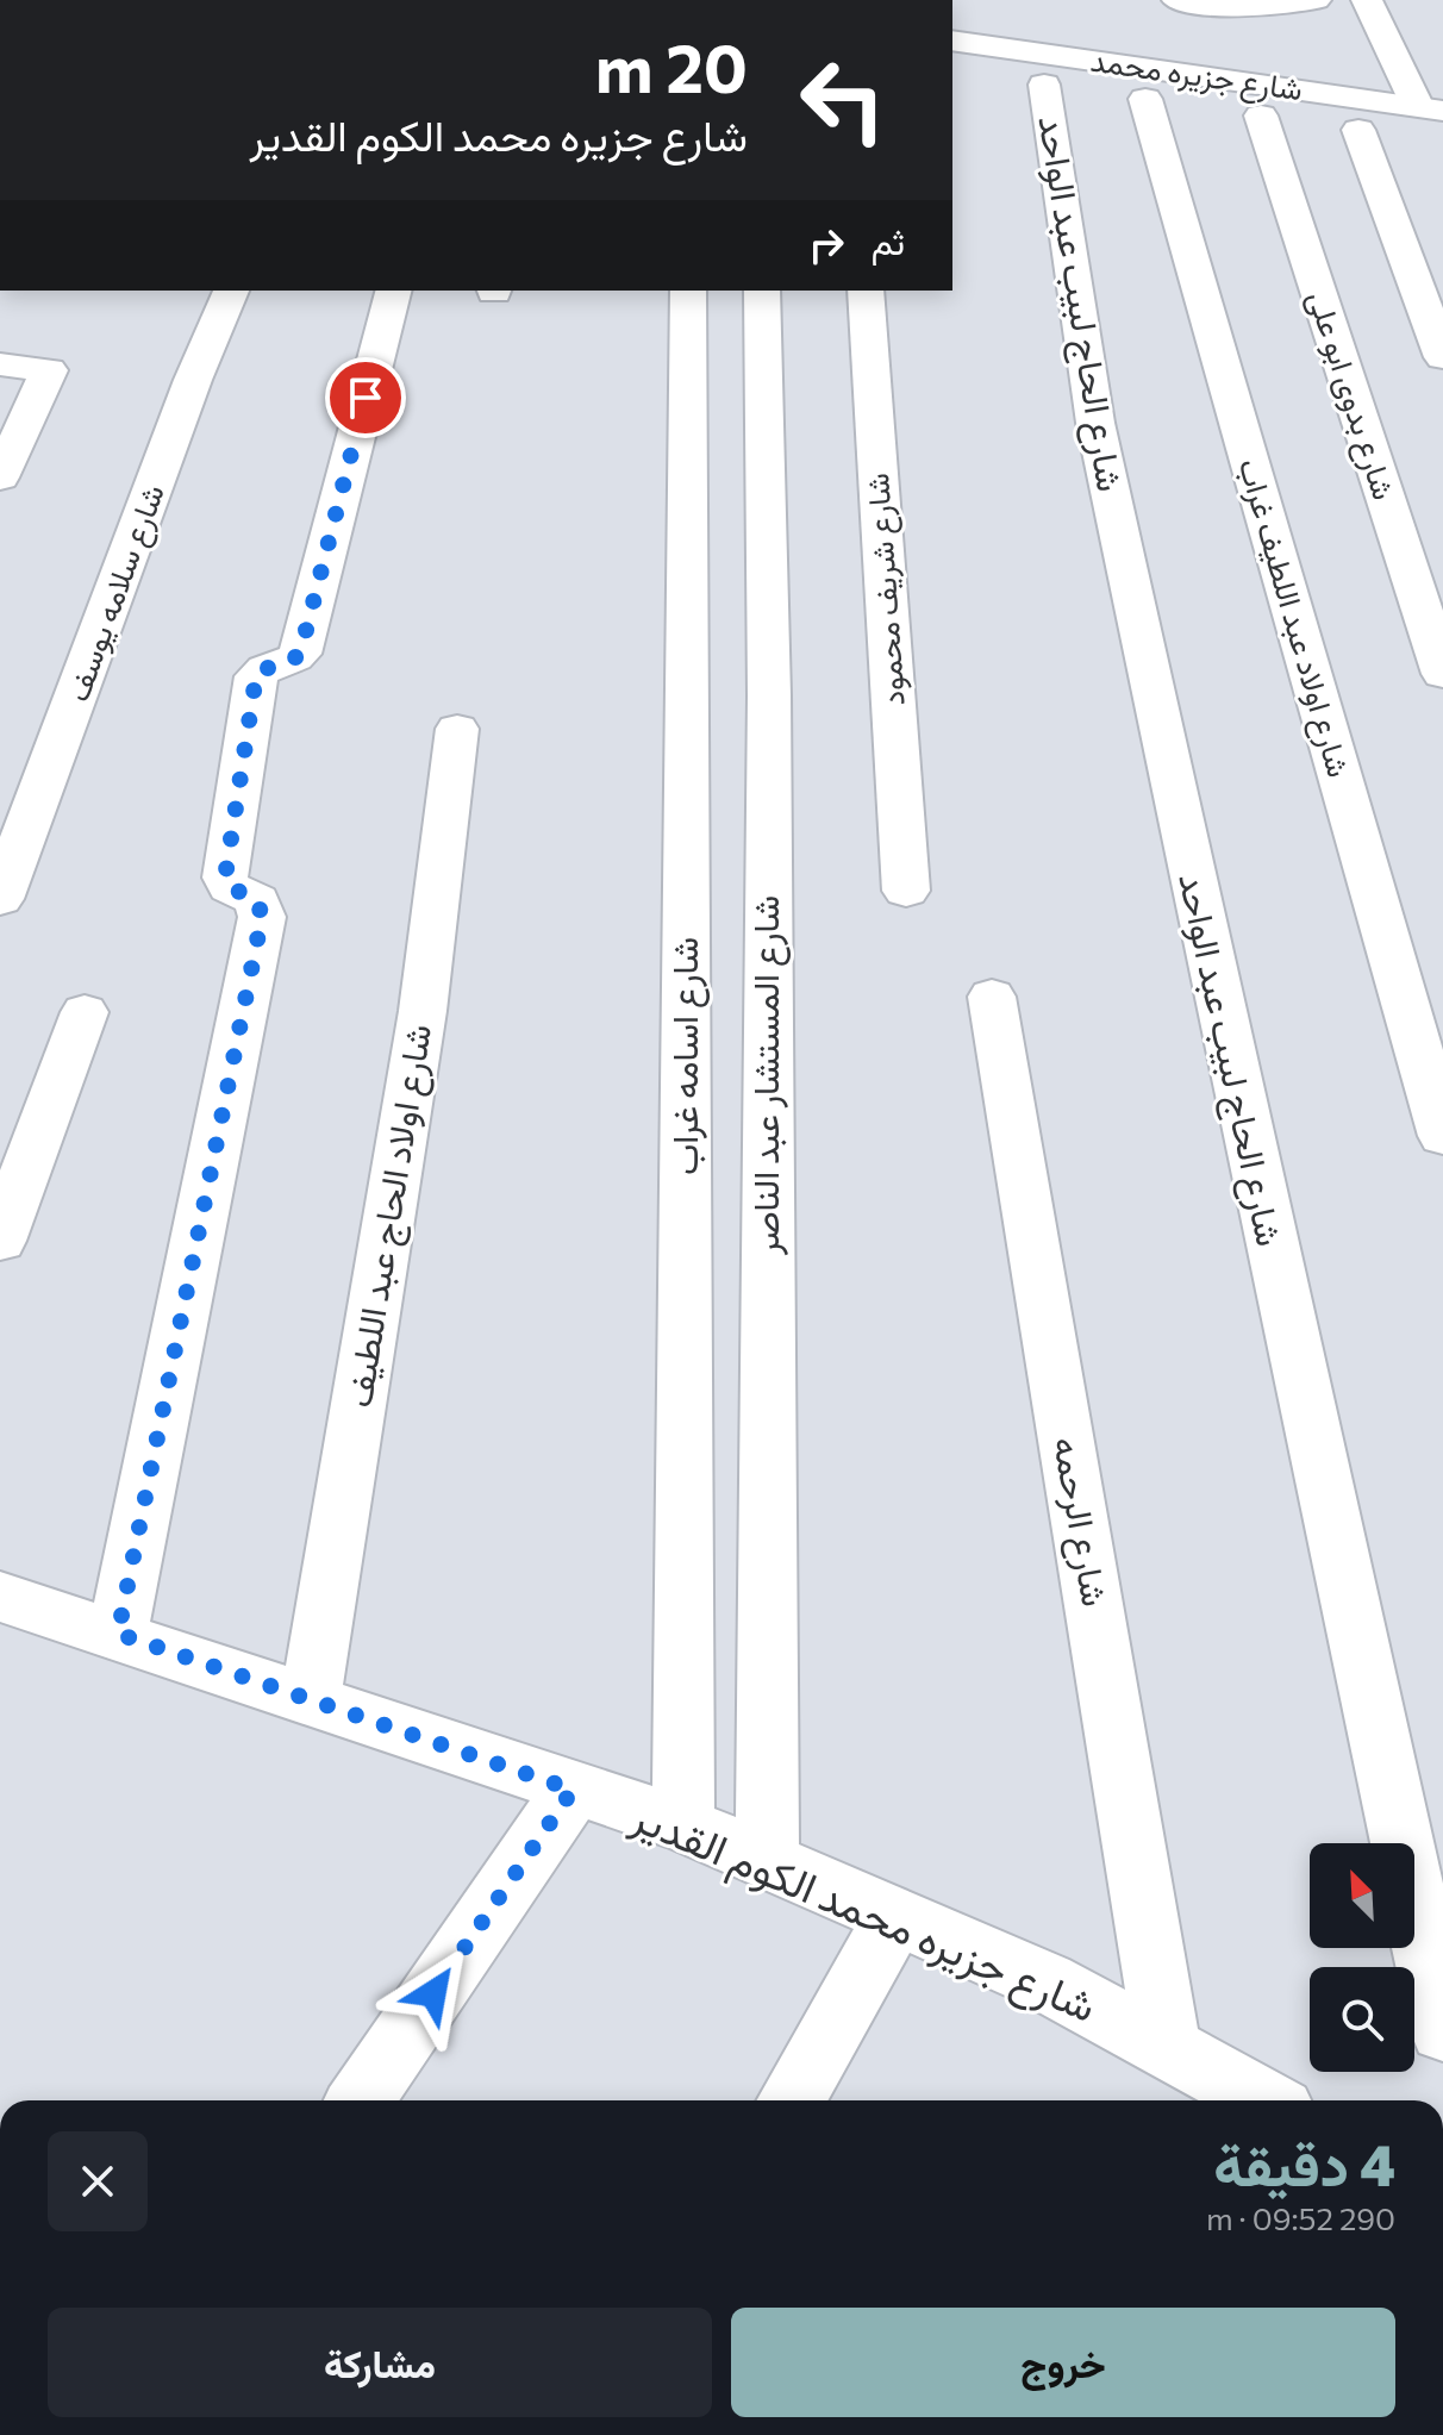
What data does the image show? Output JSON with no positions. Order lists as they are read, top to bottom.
{
  "streets": {
    "street": [
      "شارع جزيره محمد",
      "شارع الحاج لبيب عبد الواحد",
      "شارع بدوى ابو على",
      "شارع شريف محمود",
      "شارع سلامه يوسف",
      "شارع اولاد عبد اللطيف غراب",
      "شارع اسامه غراب",
      "شارع المستشار عبد الناصر",
      "شارع اولاد الحاج عبد اللطيف",
      "شارع الرحمه",
      "شارع جزيره محمد الكوم القدير"
    ]
  },
  "crossings": [
    ["شارع جزيره محمد", "شارع الحاج لبيب عبد الواحد"],
    ["شارع جزيره محمد", "شارع بدوى ابو على"],
    ["شارع جزيره محمد", "شارع اولاد عبد اللطيف غراب"],
    ["شارع اسامه غراب", "شارع جزيره محمد الكوم القدير"],
    ["شارع المستشار عبد الناصر", "شارع جزيره محمد الكوم القدير"],
    ["شارع اولاد الحاج عبد اللطيف", "شارع جزيره محمد الكوم القدير"],
    ["شارع الرحمه", "شارع جزيره محمد الكوم القدير"]
  ],
  "north": "top left",
  "page": {
    "turn": ["20 m", "شارع جزيره محمد الكوم القدير"],
    "then": "ثم",
    "heading": ["4 دقيقة", "290 m · 09:52"],
    "buttons": ["خروج", "مشاركة"]
  }
}
